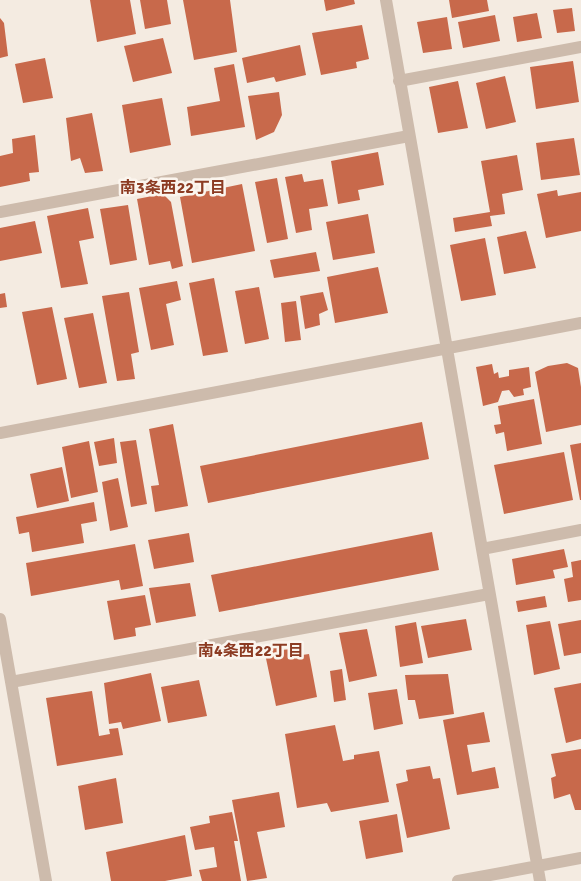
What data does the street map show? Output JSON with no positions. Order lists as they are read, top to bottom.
{
  "districts": ["南3条西22丁目", "南4条西22丁目"]
}
